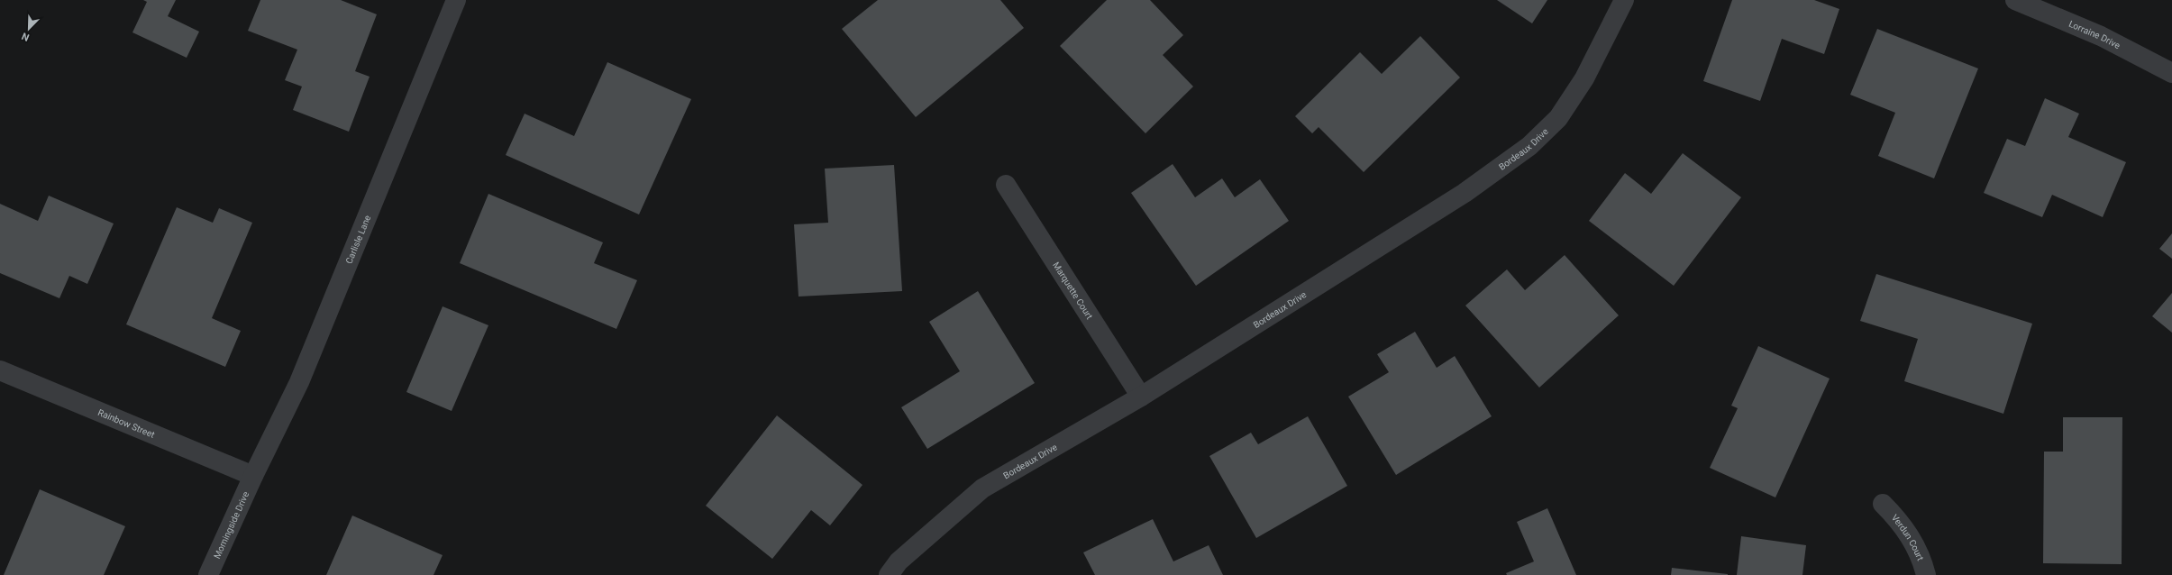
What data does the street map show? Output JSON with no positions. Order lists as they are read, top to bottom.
{
  "streets": {
    "street": [
      "Lorraine Drive",
      "Bordeaux Drive",
      "Carlisle Lane",
      "Marquette Court",
      "Rainbow Street",
      "Morningside Drive",
      "Verdun Court"
    ]
  },
  "crossings": [
    ["Bordeaux Drive", "Marquette Court"],
    ["Carlisle Lane", "Rainbow Street"],
    ["Carlisle Lane", "Morningside Drive"],
    ["Rainbow Street", "Morningside Drive"]
  ],
  "north": "bottom left"
}
